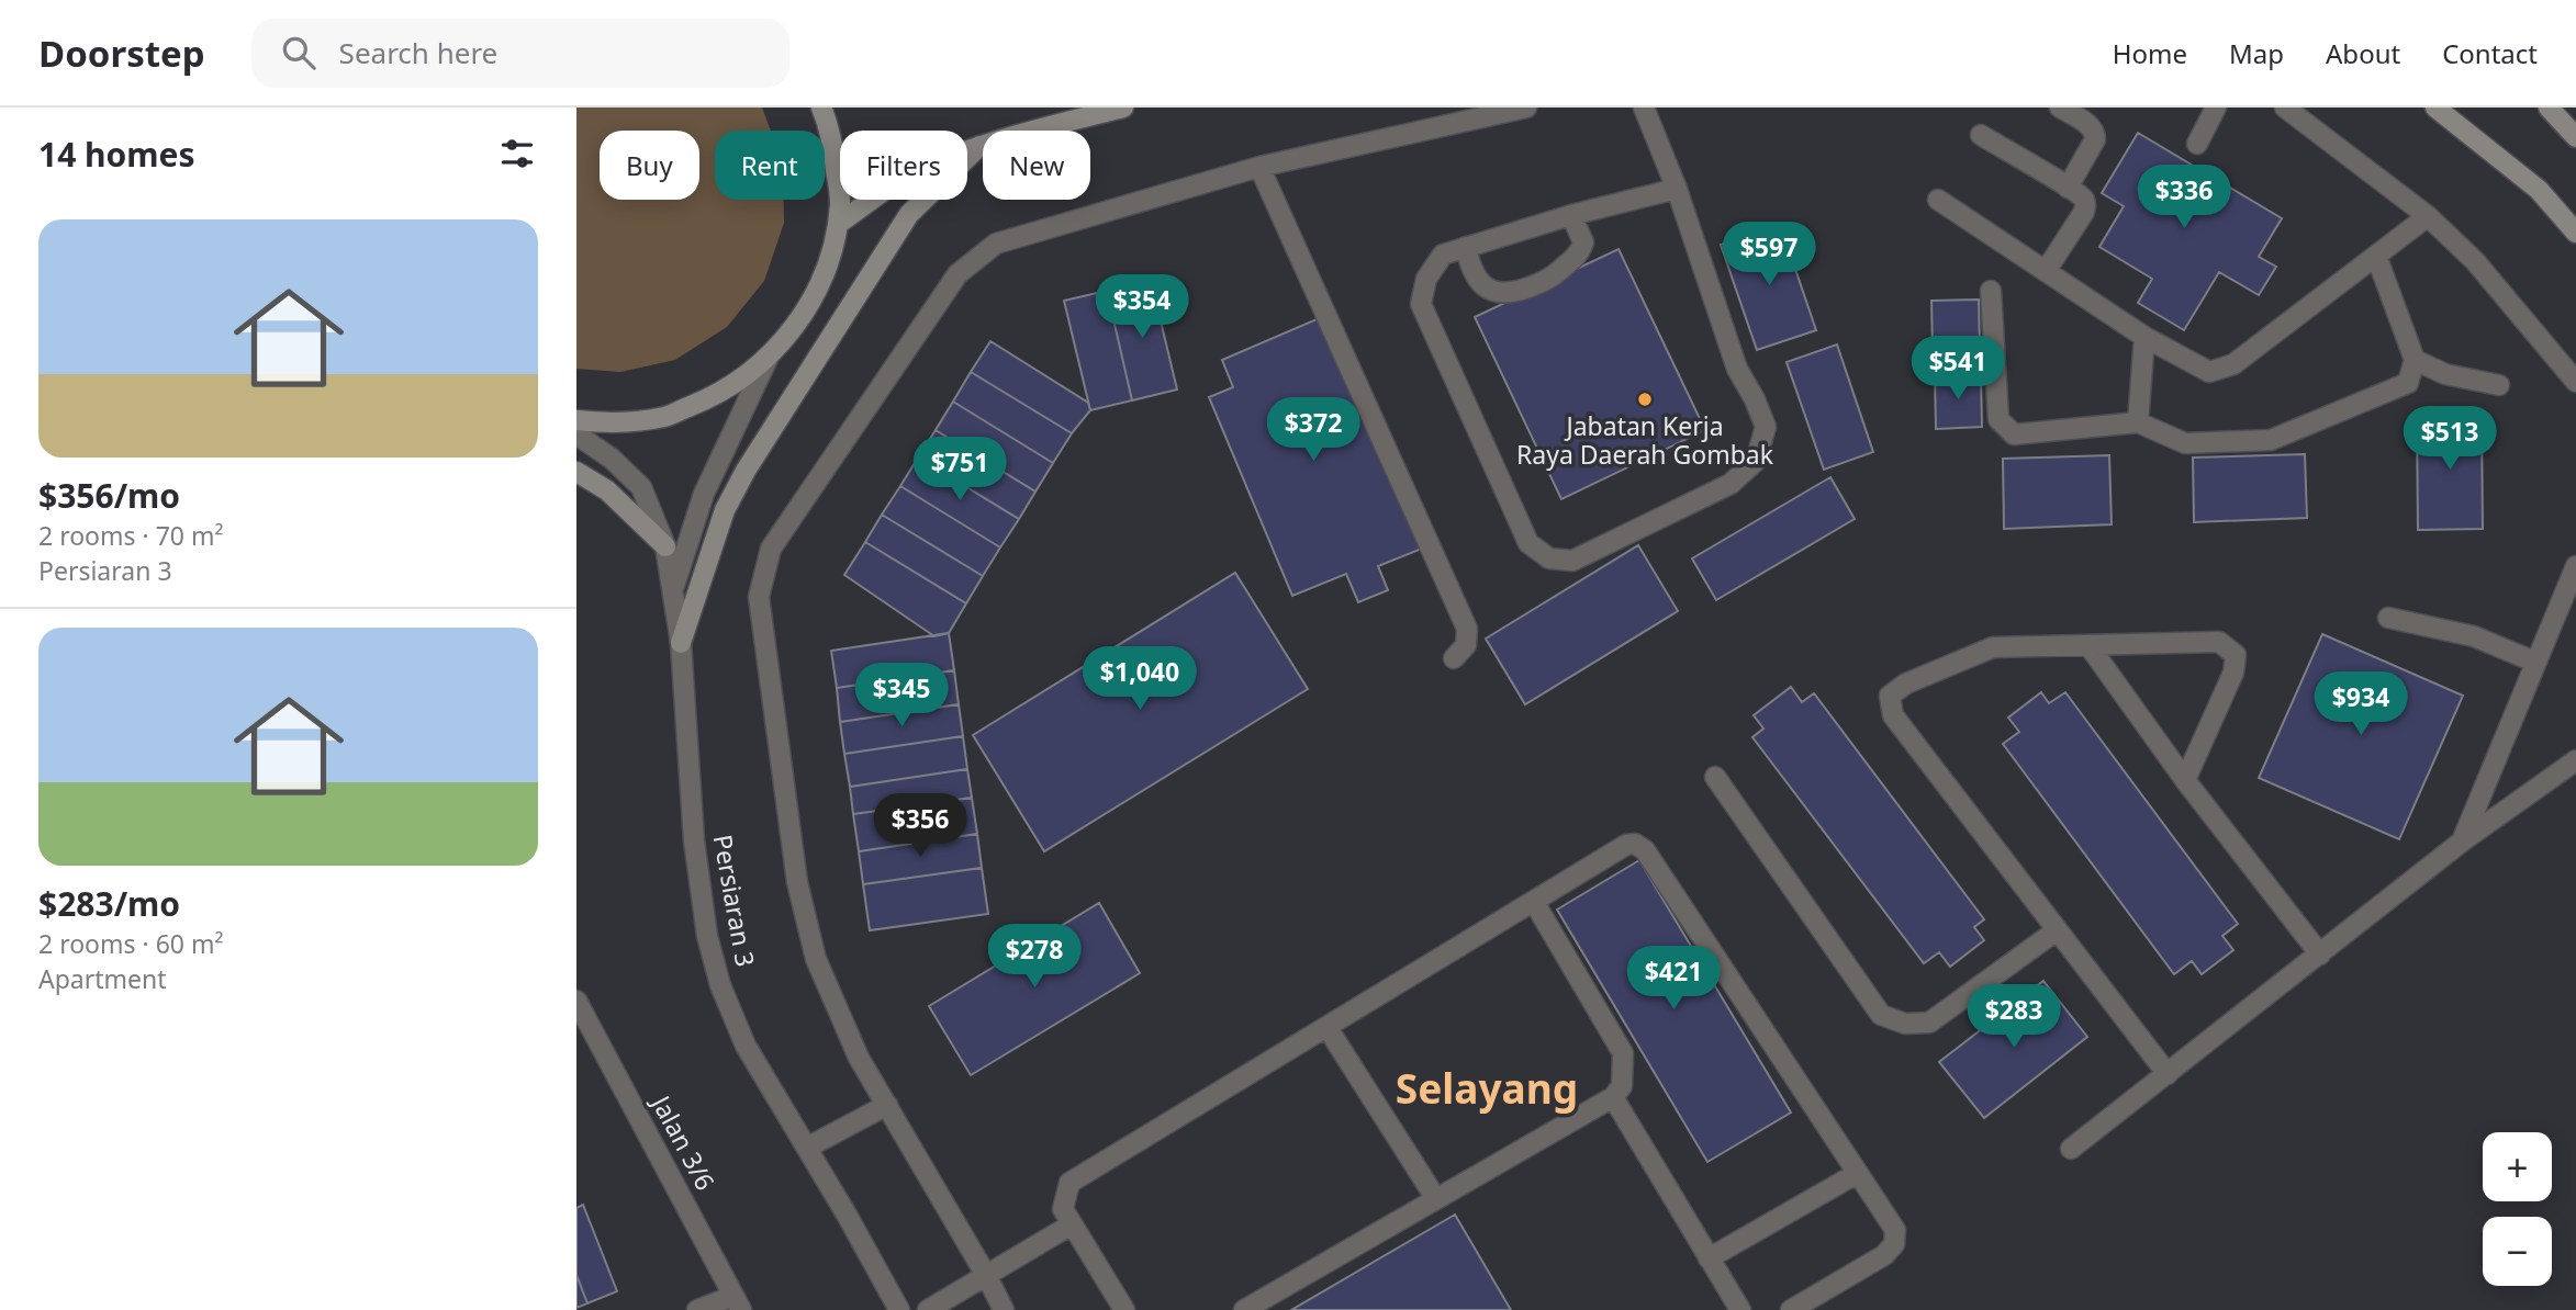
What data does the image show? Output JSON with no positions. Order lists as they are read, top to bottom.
{
  "streets": {
    "street": ["Persiaran 3", "Jalan 3/6"]
  },
  "districts": ["Selayang"],
  "places": ["Jabatan Kerja Raya Daerah Gombak"],
  "page": {
    "header": "Doorstep",
    "search": "Search here",
    "nav": [
      "Home",
      "Map",
      "About",
      "Contact"
    ],
    "heading": "14 homes",
    "chip": [
      "Buy",
      "Rent",
      "Filters",
      "New"
    ],
    "price": [
      "$336",
      "$597",
      "$354",
      "$541",
      "$372",
      "$513",
      "$751",
      "$1,040",
      "$345",
      "$934",
      "$356",
      "$278",
      "$421",
      "$283"
    ],
    "list": [
      {
        "name": "$356/mo",
        "note": "2 rooms · 70 m² · Persiaran 3"
      },
      {
        "name": "$283/mo",
        "note": "2 rooms · 60 m² · Apartment"
      }
    ],
    "map_buttons": ["+", "−"]
  }
}
